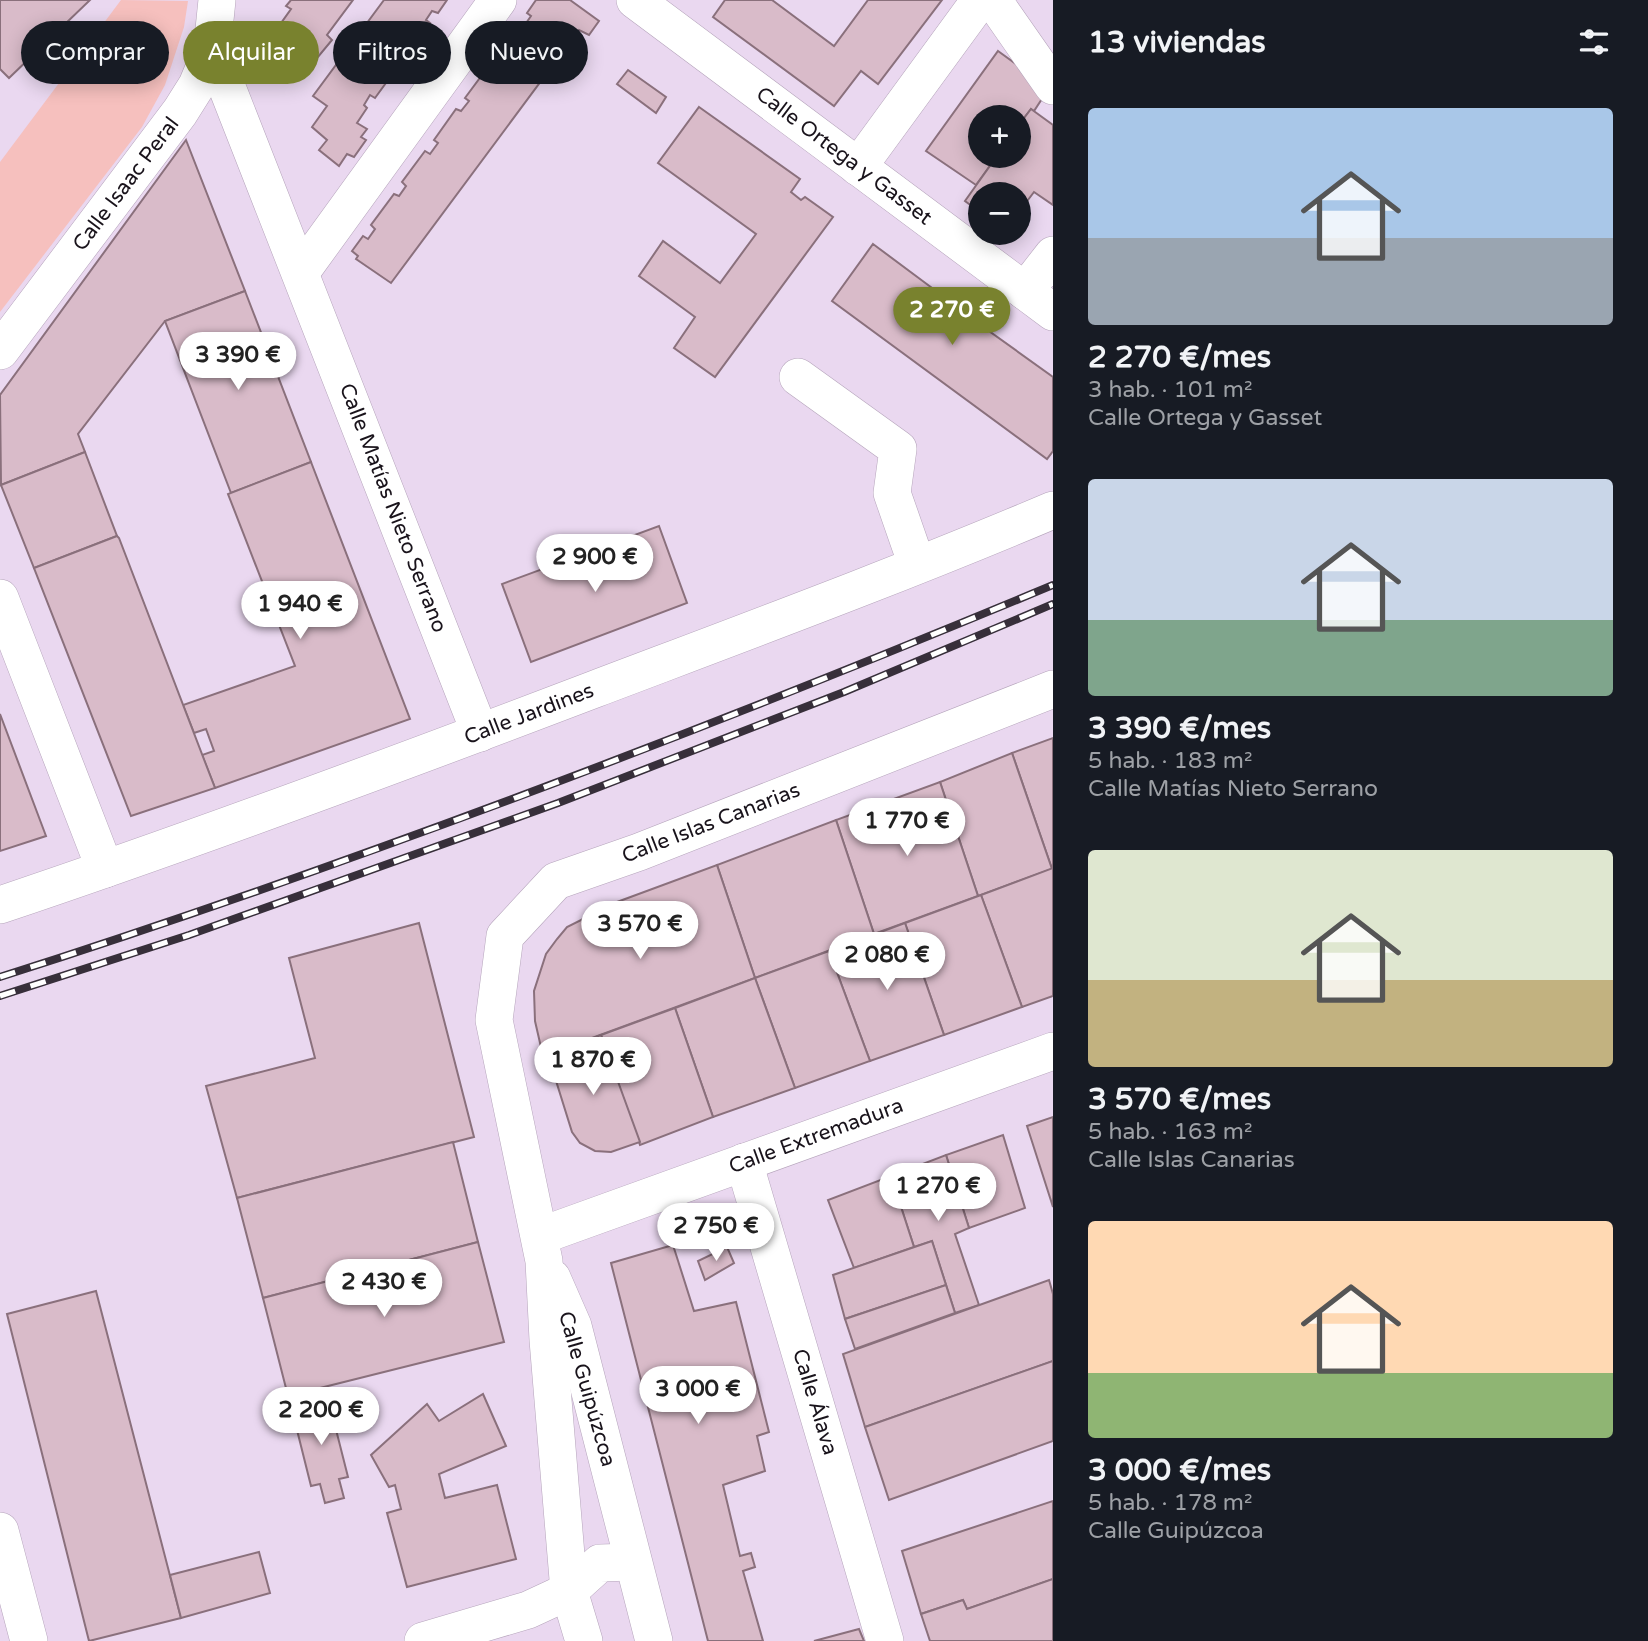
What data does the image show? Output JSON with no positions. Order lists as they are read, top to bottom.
{
  "streets": {
    "street": [
      "Calle Ortega y Gasset",
      "Calle Isaac Peral",
      "Calle Matías Nieto Serrano",
      "Calle Jardines",
      "Calle Islas Canarias",
      "Calle Extremadura",
      "Calle Guipúzcoa",
      "Calle Álava"
    ]
  },
  "crossings": [
    ["Calle Matías Nieto Serrano", "Calle Jardines"],
    ["Calle Islas Canarias", "Calle Guipúzcoa"],
    ["Calle Extremadura", "Calle Guipúzcoa"],
    ["Calle Extremadura", "Calle Álava"]
  ],
  "page": {
    "heading": "13 viviendas",
    "chip": [
      "Comprar",
      "Alquilar",
      "Filtros",
      "Nuevo"
    ],
    "list": [
      {
        "name": "2 270 €/mes",
        "note": "3 hab. · 101 m² · Calle Ortega y Gasset"
      },
      {
        "name": "3 390 €/mes",
        "note": "5 hab. · 183 m² · Calle Matías Nieto Serrano"
      },
      {
        "name": "3 570 €/mes",
        "note": "5 hab. · 163 m² · Calle Islas Canarias"
      },
      {
        "name": "3 000 €/mes",
        "note": "5 hab. · 178 m² · Calle Guipúzcoa"
      }
    ],
    "map_buttons": ["+", "−"],
    "price": [
      "2 270 €",
      "3 390 €",
      "2 900 €",
      "1 940 €",
      "1 770 €",
      "3 570 €",
      "2 080 €",
      "1 870 €",
      "1 270 €",
      "2 750 €",
      "2 430 €",
      "3 000 €",
      "2 200 €"
    ]
  }
}
